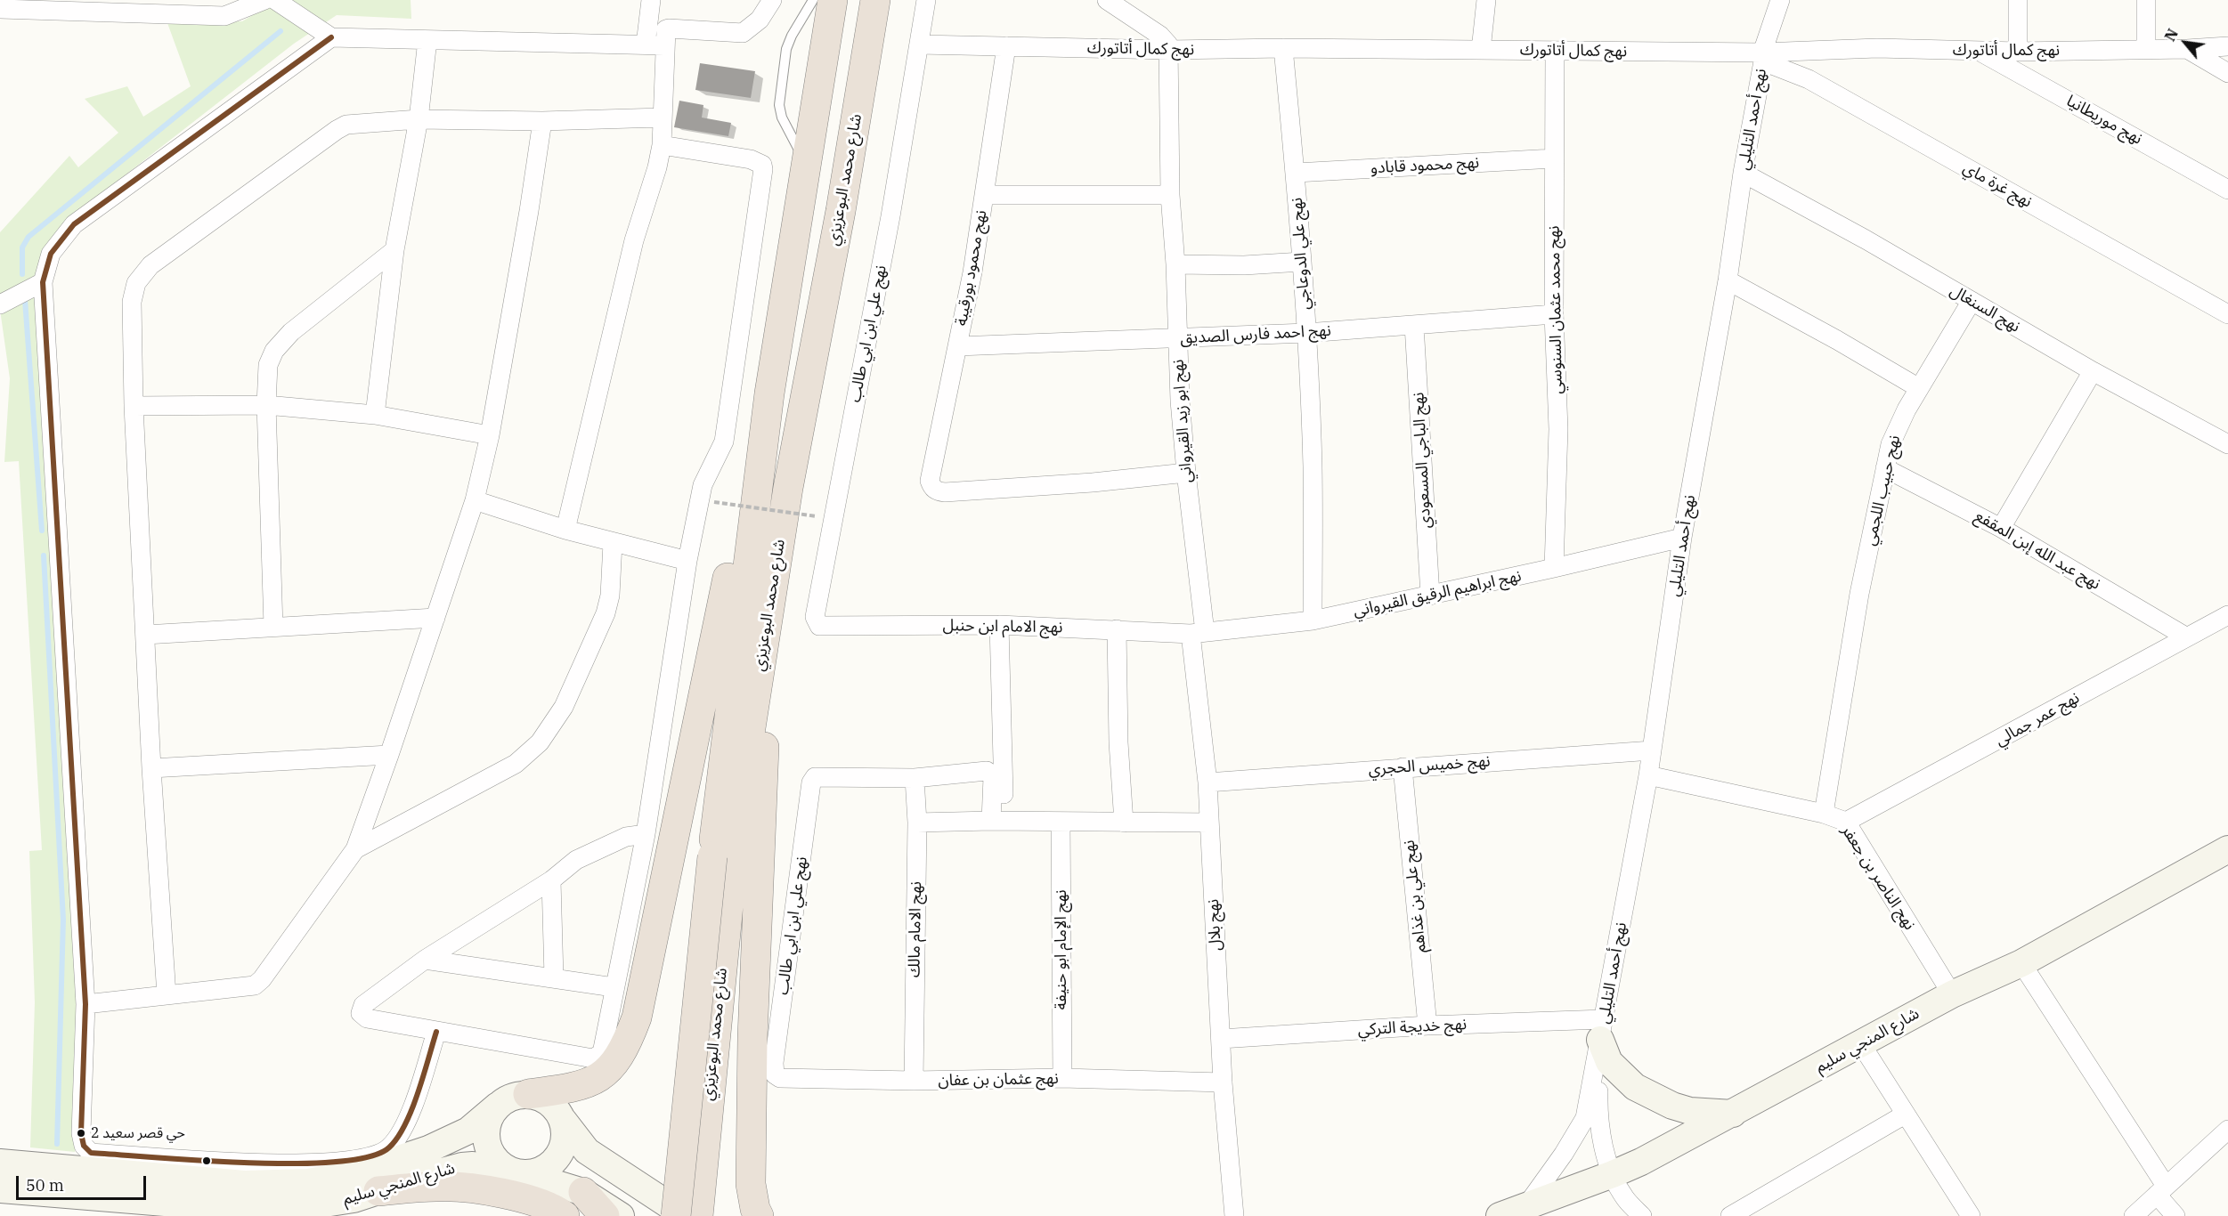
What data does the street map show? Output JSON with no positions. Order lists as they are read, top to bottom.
{
  "streets": {
    "highway": ["شارع محمد البوعزيزي"],
    "main road": ["شارع المنجي سليم"],
    "street": [
      "نهج كمال أتاتورك",
      "نهج أحمد التليلي",
      "نهج موريطانيا",
      "نهج محمود قابادو",
      "نهج غرة ماي",
      "نهج علي الدوعاجي",
      "نهج محمود بورقيبة",
      "نهج السنغال",
      "نهج محمد عثمان السنوسي",
      "نهج علي ابن ابي طالب",
      "نهج احمد فارس الصديق",
      "نهج ابو زيد القيرواني",
      "نهج الباجي المسعودي",
      "نهج حبيب اللجمي",
      "نهج عبد الله إبن المقفع",
      "نهج ابراهيم الرقيق القيرواني",
      "نهج الامام ابن حنبل",
      "نهج عمر جمالي",
      "نهج خميس الحجري",
      "نهج الناصر بن جعفر",
      "نهج علي بن غذاهم",
      "نهج بلال",
      "نهج الامام مالك",
      "نهج الإمام ابو حنيفة",
      "نهج خديجة التركي",
      "نهج عثمان بن عفان"
    ]
  },
  "crossings": [
    ["نهج كمال أتاتورك", "نهج أحمد التليلي"],
    ["نهج كمال أتاتورك", "نهج موريطانيا"],
    ["نهج كمال أتاتورك", "نهج غرة ماي"],
    ["نهج كمال أتاتورك", "نهج علي الدوعاجي"],
    ["نهج كمال أتاتورك", "نهج محمود بورقيبة"],
    ["نهج كمال أتاتورك", "نهج محمد عثمان السنوسي"],
    ["نهج كمال أتاتورك", "نهج علي ابن ابي طالب"],
    ["نهج كمال أتاتورك", "نهج ابو زيد القيرواني"],
    ["نهج أحمد التليلي", "نهج غرة ماي"],
    ["نهج أحمد التليلي", "نهج السنغال"],
    ["نهج أحمد التليلي", "نهج ابراهيم الرقيق القيرواني"],
    ["نهج أحمد التليلي", "نهج خميس الحجري"],
    ["نهج أحمد التليلي", "نهج الناصر بن جعفر"],
    ["نهج أحمد التليلي", "نهج خديجة التركي"],
    ["نهج أحمد التليلي", "شارع المنجي سليم"],
    ["نهج محمود قابادو", "نهج علي الدوعاجي"],
    ["نهج محمود قابادو", "نهج محمد عثمان السنوسي"],
    ["نهج علي الدوعاجي", "نهج احمد فارس الصديق"],
    ["نهج علي الدوعاجي", "نهج ابراهيم الرقيق القيرواني"],
    ["نهج محمود بورقيبة", "نهج احمد فارس الصديق"],
    ["نهج محمود بورقيبة", "نهج ابو زيد القيرواني"],
    ["نهج السنغال", "نهج حبيب اللجمي"],
    ["نهج محمد عثمان السنوسي", "نهج احمد فارس الصديق"],
    ["نهج محمد عثمان السنوسي", "نهج ابراهيم الرقيق القيرواني"],
    ["نهج علي ابن ابي طالب", "نهج الامام ابن حنبل"],
    ["نهج علي ابن ابي طالب", "نهج الامام مالك"],
    ["نهج علي ابن ابي طالب", "نهج عثمان بن عفان"],
    ["نهج احمد فارس الصديق", "نهج ابو زيد القيرواني"],
    ["نهج احمد فارس الصديق", "نهج الباجي المسعودي"],
    ["نهج ابو زيد القيرواني", "نهج ابراهيم الرقيق القيرواني"],
    ["نهج ابو زيد القيرواني", "نهج الامام ابن حنبل"],
    ["نهج ابو زيد القيرواني", "نهج بلال"],
    ["نهج الباجي المسعودي", "نهج ابراهيم الرقيق القيرواني"],
    ["نهج حبيب اللجمي", "نهج عبد الله إبن المقفع"],
    ["نهج حبيب اللجمي", "نهج الناصر بن جعفر"],
    ["نهج عبد الله إبن المقفع", "نهج عمر جمالي"],
    ["نهج ابراهيم الرقيق القيرواني", "نهج الامام ابن حنبل"],
    ["نهج ابراهيم الرقيق القيرواني", "نهج بلال"],
    ["نهج الامام ابن حنبل", "نهج بلال"],
    ["نهج عمر جمالي", "نهج الناصر بن جعفر"],
    ["نهج خميس الحجري", "نهج علي بن غذاهم"],
    ["نهج خميس الحجري", "نهج بلال"],
    ["نهج الناصر بن جعفر", "شارع المنجي سليم"],
    ["نهج علي بن غذاهم", "نهج خديجة التركي"],
    ["نهج بلال", "نهج خديجة التركي"],
    ["نهج بلال", "نهج عثمان بن عفان"],
    ["نهج الامام مالك", "نهج عثمان بن عفان"],
    ["نهج الإمام ابو حنيفة", "نهج عثمان بن عفان"]
  ],
  "places": ["2 حي قصر سعيد"],
  "scale_bar": "50 m",
  "north": "top left"
}
